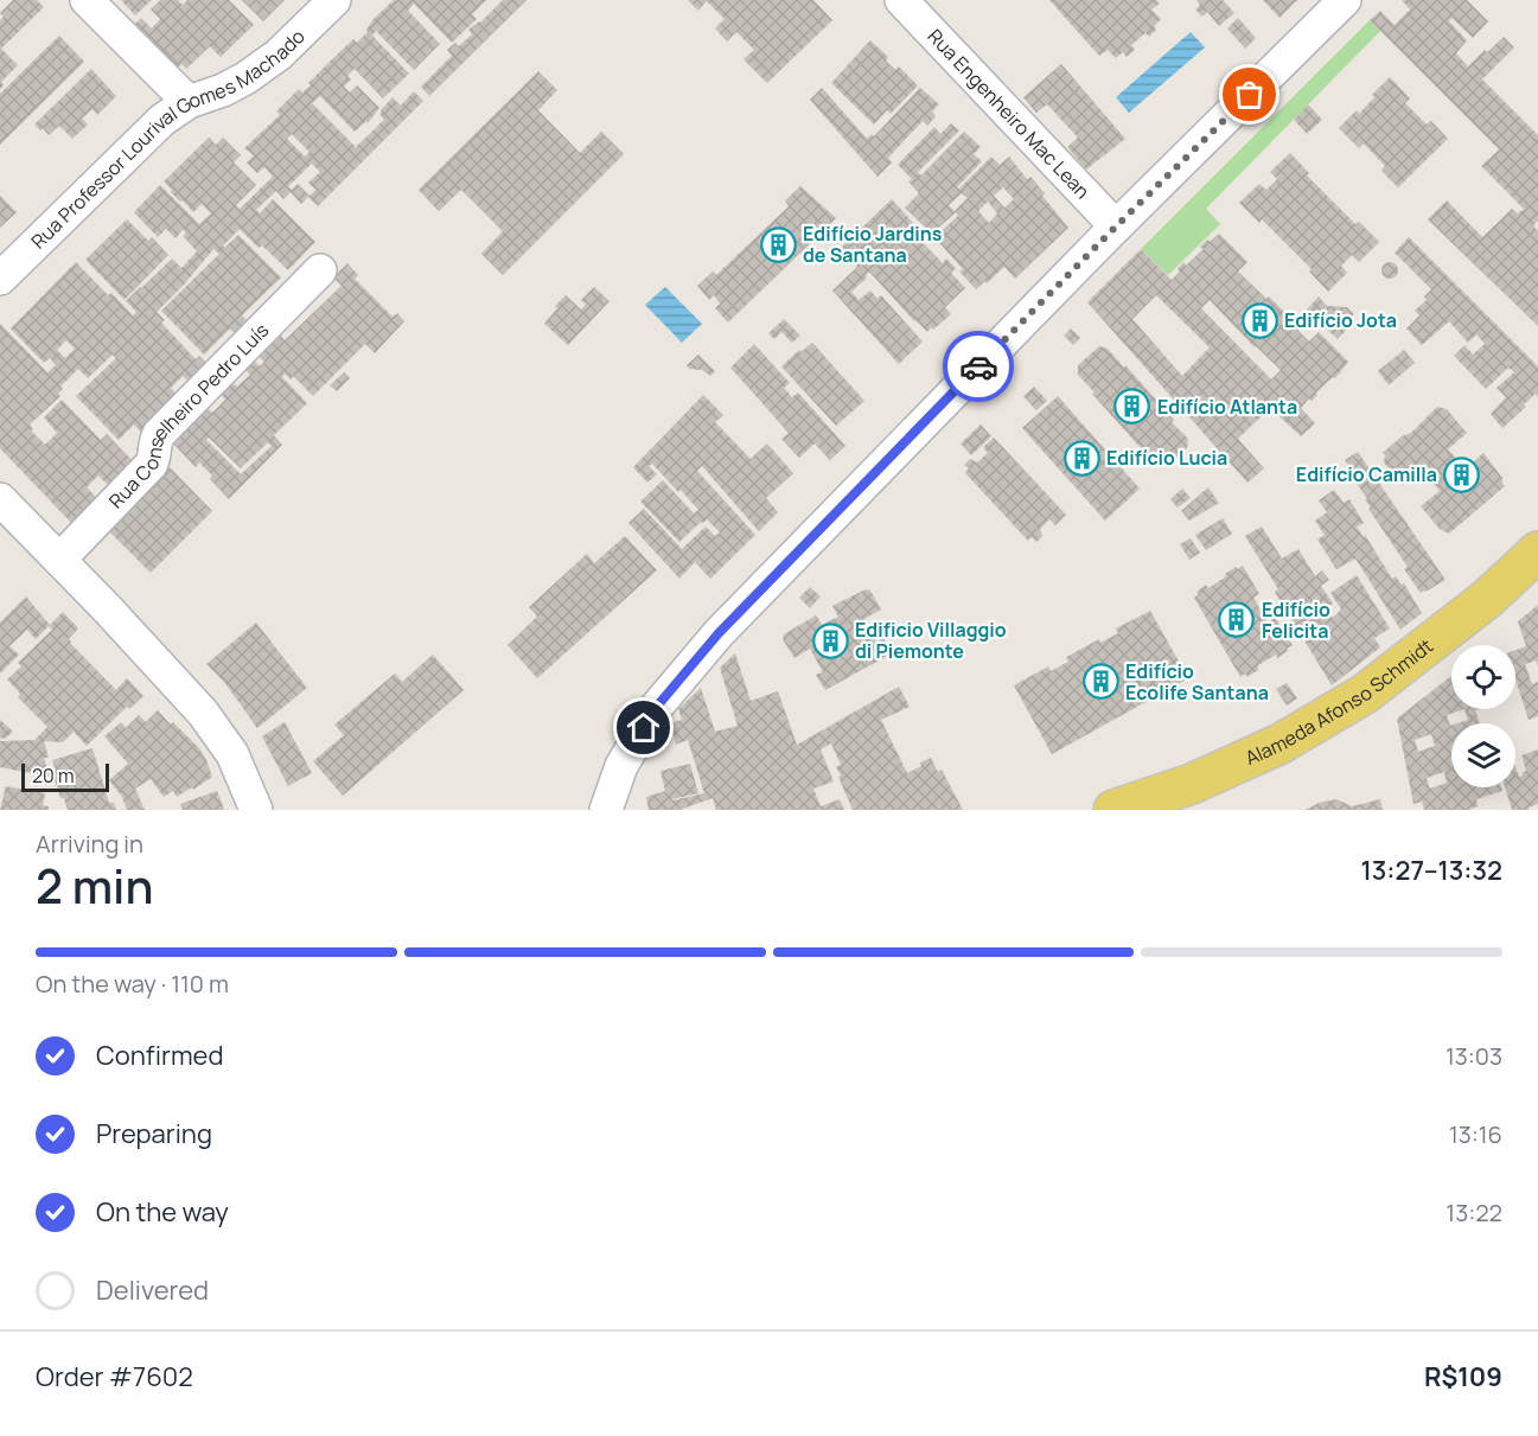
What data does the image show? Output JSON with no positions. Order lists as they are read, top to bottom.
{
  "streets": {
    "main road": ["Alameda Afonso Schmidt"],
    "street": ["Rua Engenheiro Mac Lean", "Rua Professor Lourival Gomes Machado", "Rua Conselheiro Pedro Luís"]
  },
  "places": {
    "building": [
      "Edifício Jardins de Santana",
      "Edifício Jota",
      "Edifício Atlanta",
      "Edifício Lucia",
      "Edifício Camilla",
      "Edifício Felicita",
      "Edificio Villaggio di Piemonte",
      "Edifício Ecolife Santana"
    ]
  },
  "scale_bar": "20 m",
  "page": {
    "scale": "20 m",
    "heading": ["2 min", "Arriving in", "13:27–13:32"],
    "panel": ["Order #7602", "R$109"],
    "bar": "On the way · 110 m",
    "list": [
      ["Confirmed", "13:03"],
      ["Preparing", "13:16"],
      ["On the way", "13:22"],
      "Delivered"
    ]
  }
}
